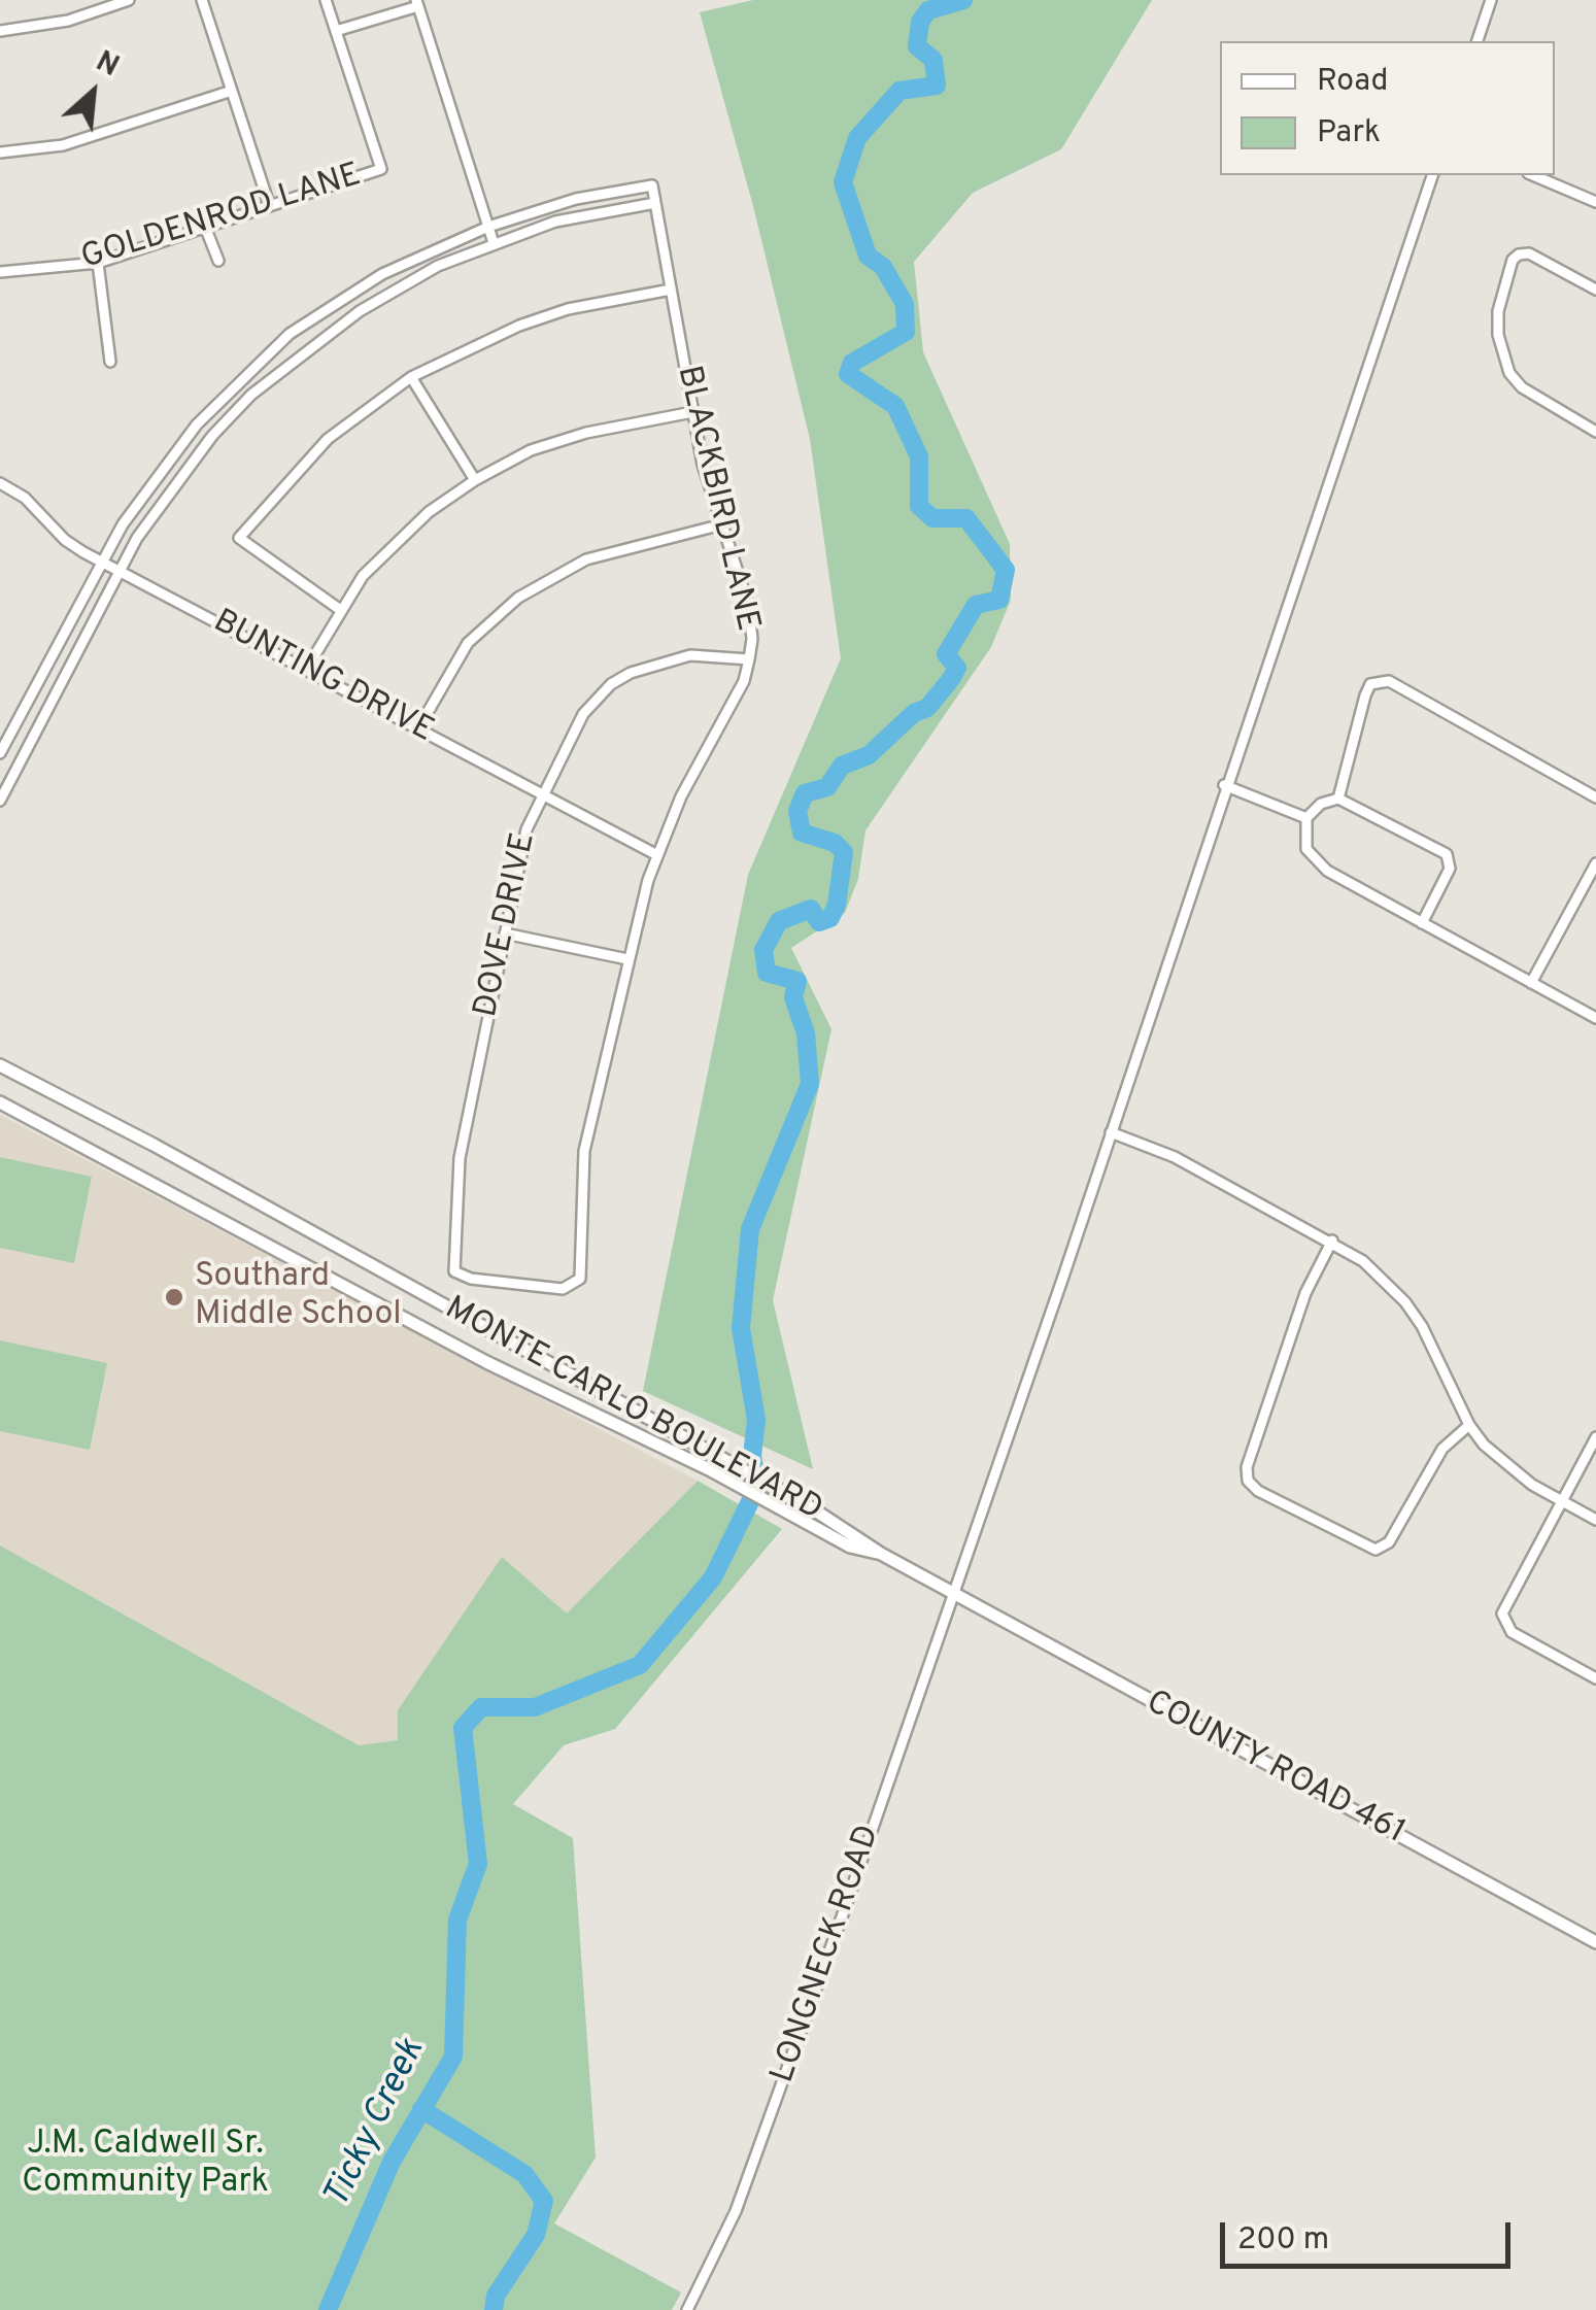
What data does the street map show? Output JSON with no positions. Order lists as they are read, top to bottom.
{
  "streets": {
    "main road": ["MONTE CARLO BOULEVARD", "COUNTY ROAD 461"],
    "street": [
      "GOLDENROD LANE",
      "BLACKBIRD LANE",
      "BUNTING DRIVE",
      "DOVE DRIVE",
      "LONGNECK ROAD"
    ]
  },
  "crossings": [
    ["BLACKBIRD LANE", "BUNTING DRIVE"],
    ["BLACKBIRD LANE", "DOVE DRIVE"],
    ["BUNTING DRIVE", "DOVE DRIVE"],
    ["MONTE CARLO BOULEVARD", "COUNTY ROAD 461"],
    ["MONTE CARLO BOULEVARD", "LONGNECK ROAD"],
    ["COUNTY ROAD 461", "LONGNECK ROAD"]
  ],
  "water": ["Ticky Creek"],
  "parks": ["J.M. Caldwell Sr. Community Park"],
  "places": ["Southard Middle School"],
  "legend": ["Road", "Park"],
  "scale_bar": "200 m",
  "north": "top right"
}
